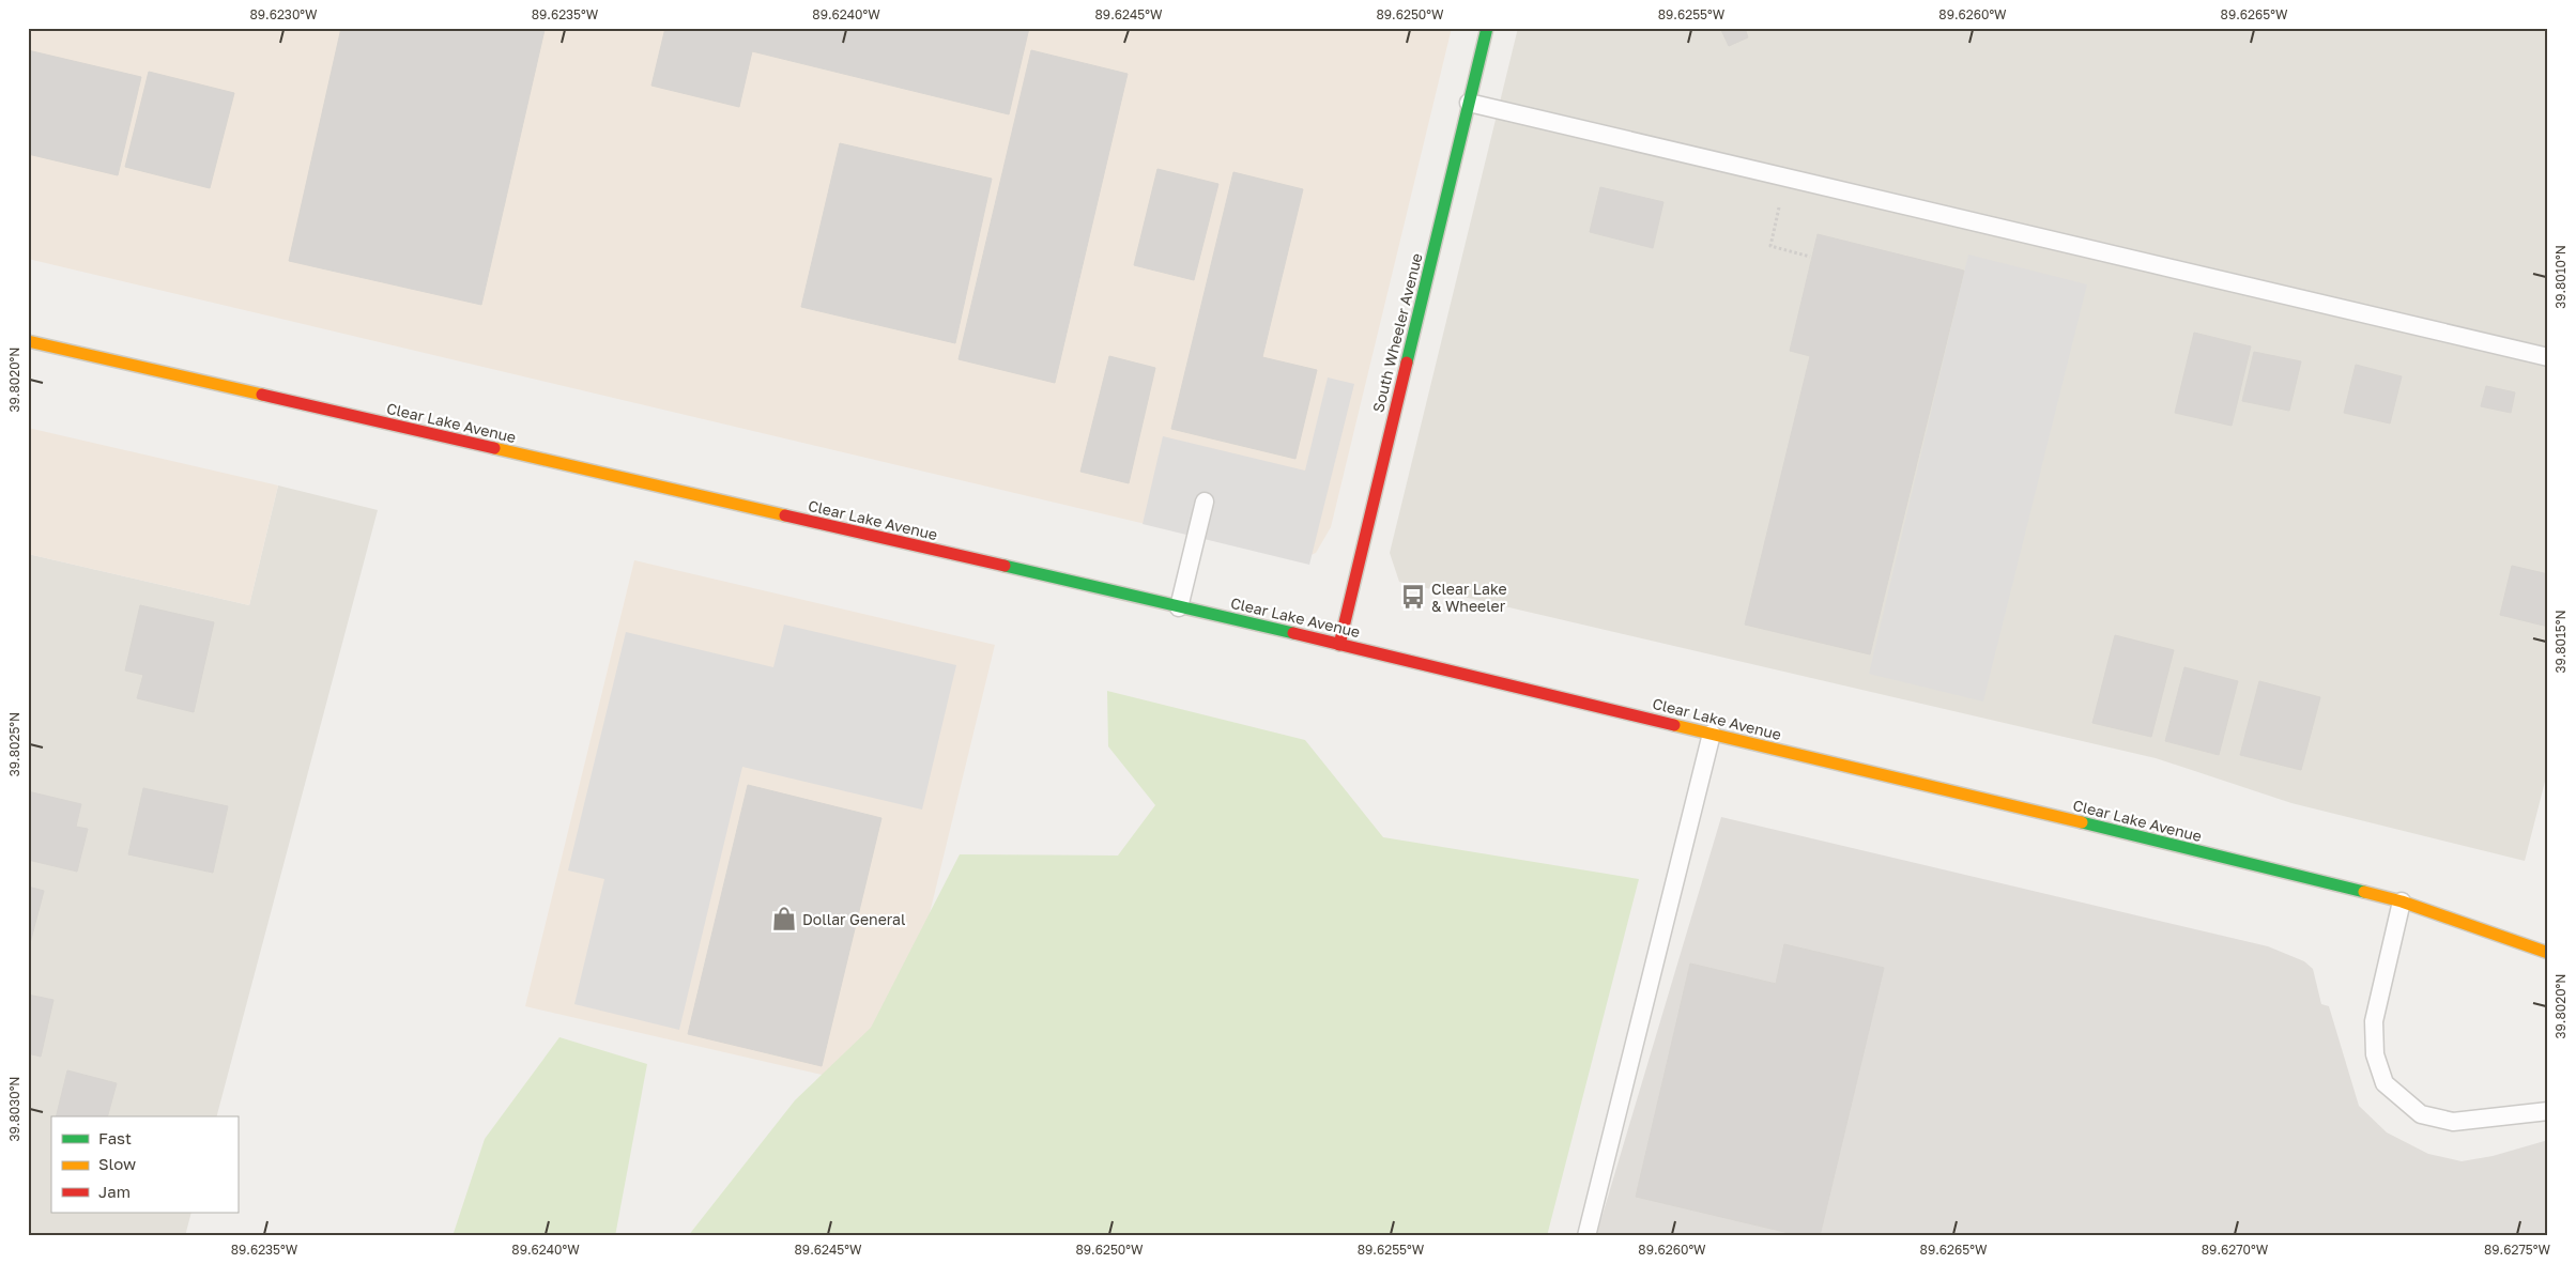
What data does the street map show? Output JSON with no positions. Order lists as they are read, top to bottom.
{
  "streets": {
    "main road": ["South Wheeler Avenue", "Clear Lake Avenue"]
  },
  "crossings": [
    ["South Wheeler Avenue", "Clear Lake Avenue"]
  ],
  "places": {
    "bus stop": ["Clear Lake & Wheeler"],
    "shop": ["Dollar General"]
  },
  "legend": ["Fast", "Slow", "Jam"],
  "coordinates": [
    "89.6230°W",
    "89.6235°W",
    "89.6240°W",
    "89.6245°W",
    "89.6250°W",
    "89.6255°W",
    "89.6260°W",
    "89.6265°W",
    "39.8010°N",
    "39.8020°N",
    "39.8015°N",
    "39.8025°N",
    "39.8030°N",
    "89.6270°W",
    "89.6275°W"
  ]
}
